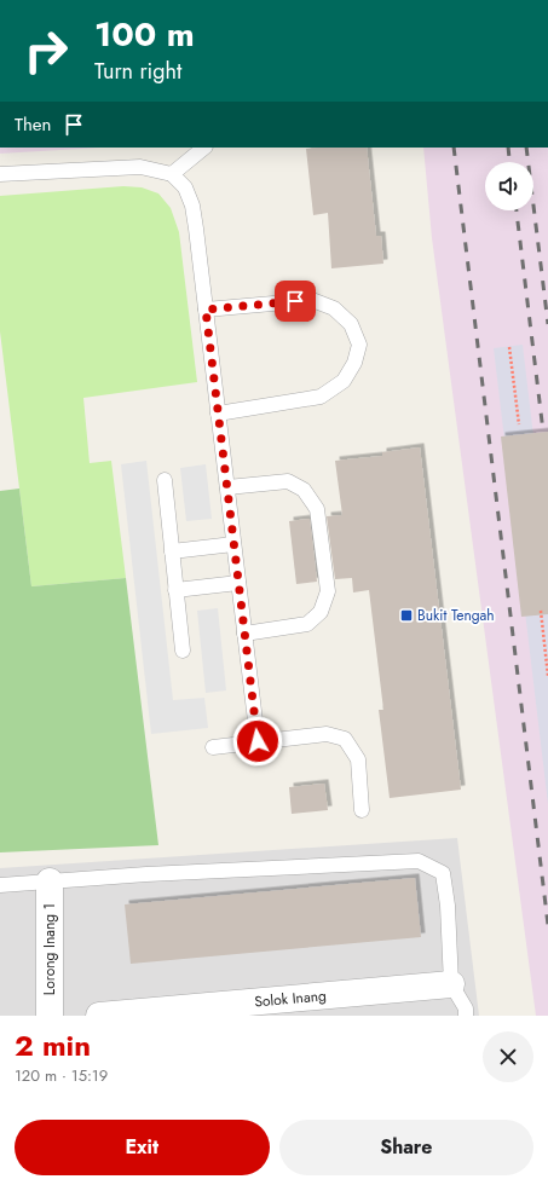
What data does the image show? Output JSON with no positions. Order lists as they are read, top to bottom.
{
  "streets": {
    "street": ["Lorong Inang 1", "Solok Inang"]
  },
  "places": {
    "transit": ["Bukit Tengah"]
  },
  "page": {
    "turn": ["100 m", "Turn right"],
    "then": "Then",
    "heading": ["2 min", "120 m · 15:19"],
    "buttons": ["Exit", "Share"]
  }
}
